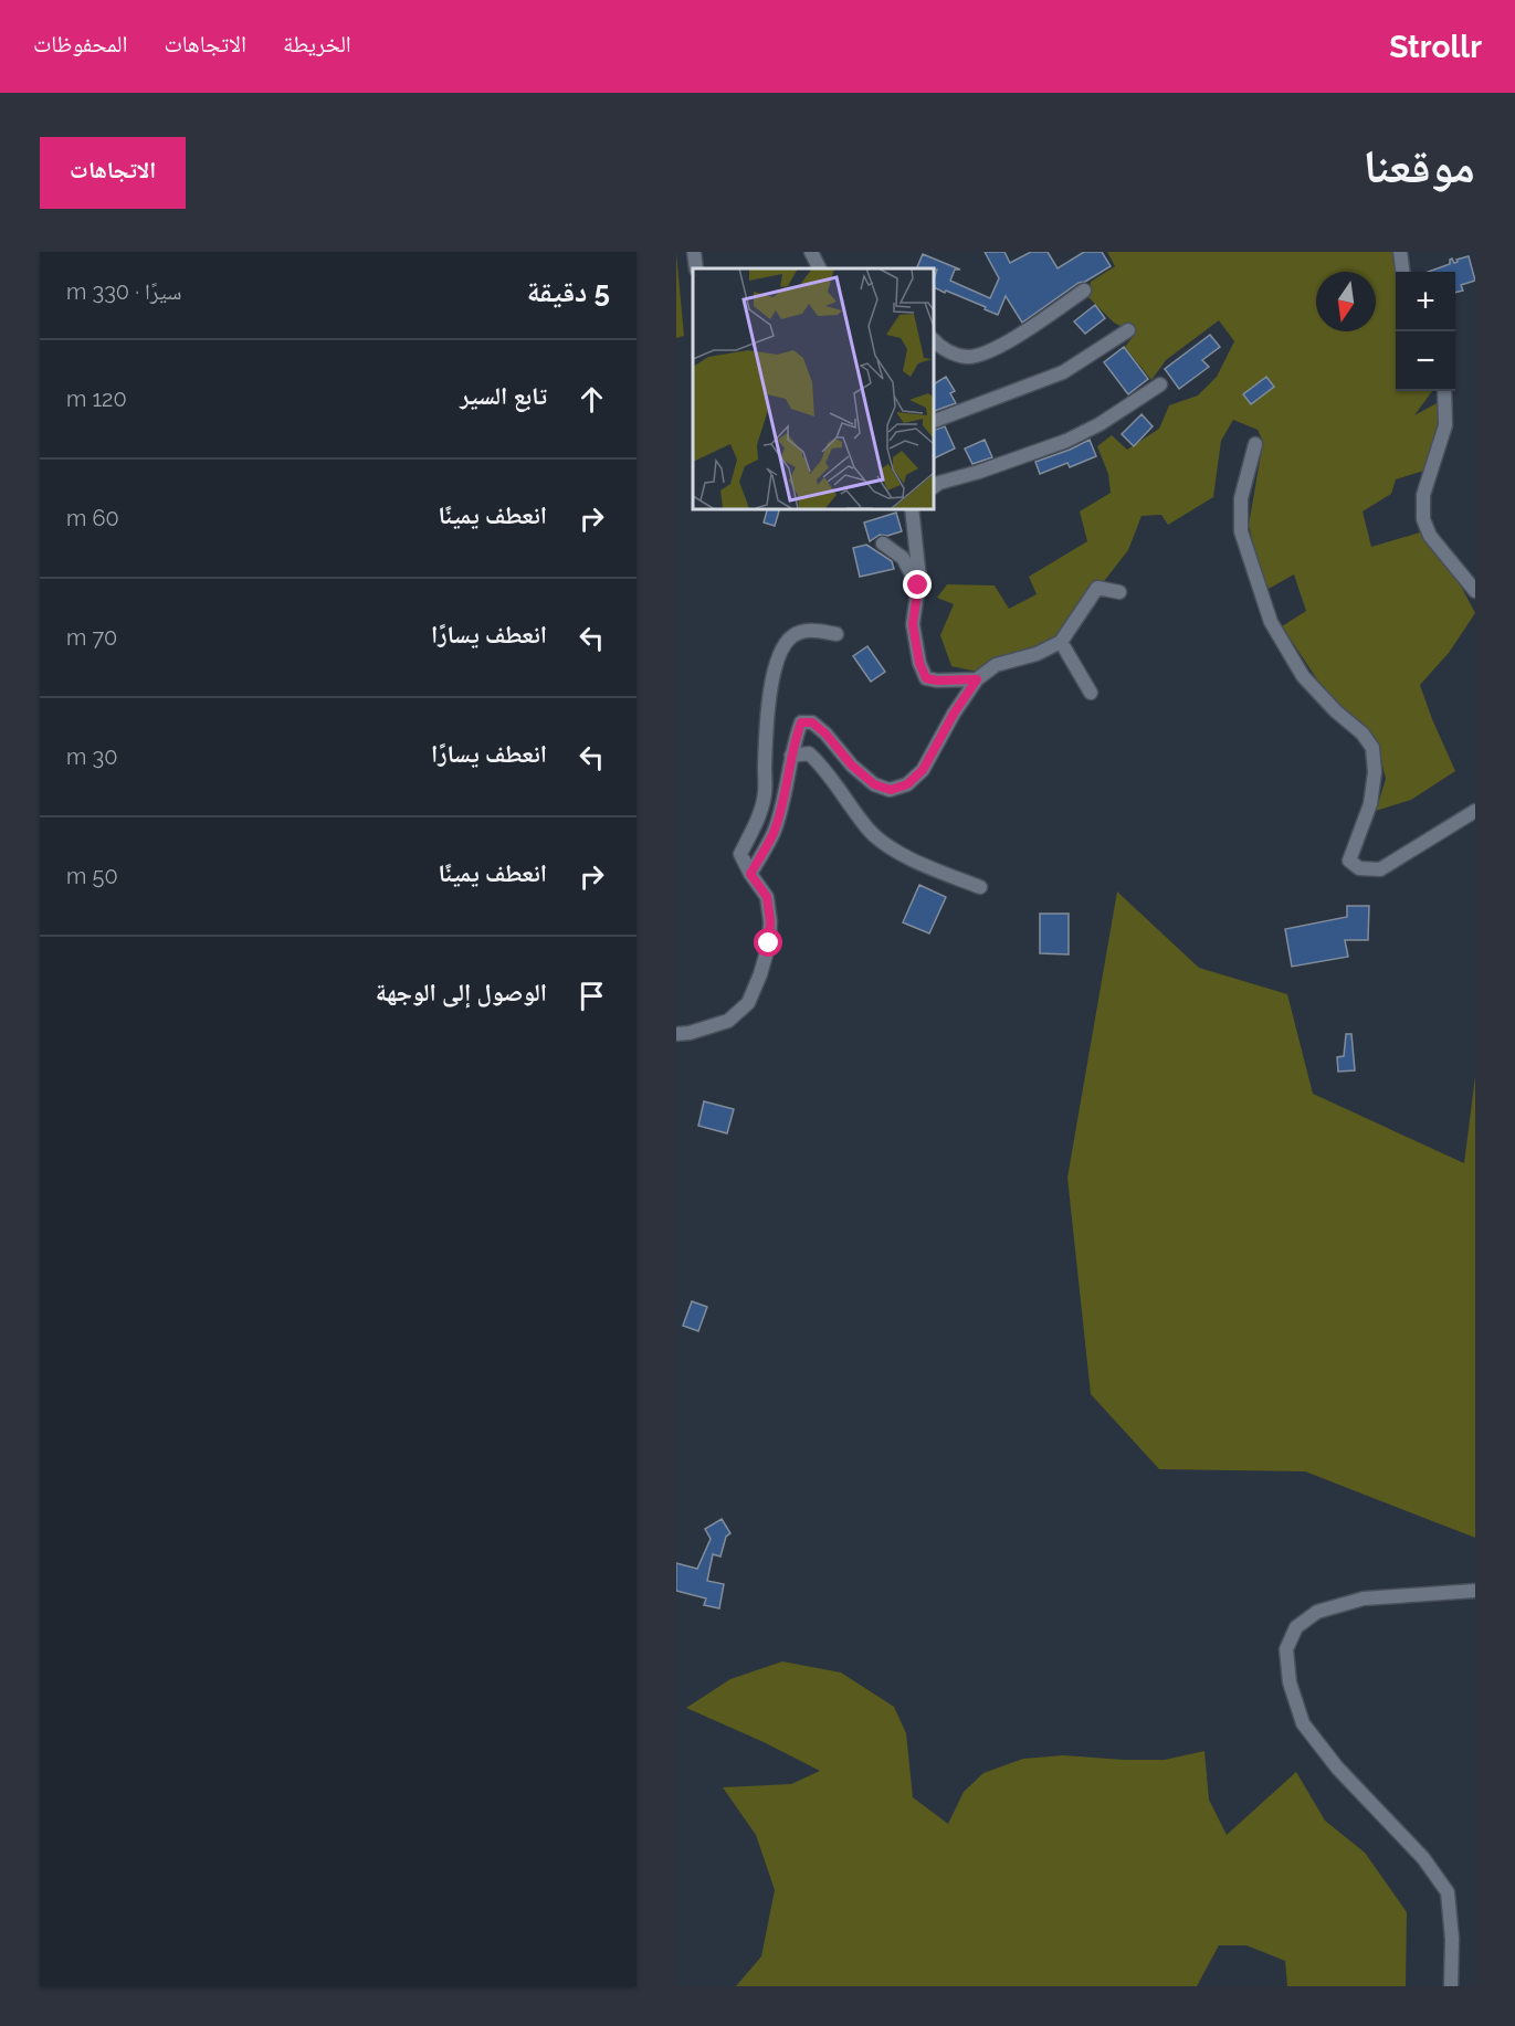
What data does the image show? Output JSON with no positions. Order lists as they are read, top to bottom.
{
  "north": "bottom",
  "page": {
    "header": "Strollr",
    "nav": ["الخريطة", "الاتجاهات", "المحفوظات"],
    "title": "موقعنا",
    "buttons": "الاتجاهات",
    "heading": ["5 دقيقة", "سيرًا · 330 m"],
    "map_buttons": ["+", "−"],
    "list": [
      ["تابع السير", "120 m"],
      ["انعطف يمينًا", "60 m"],
      ["انعطف يسارًا", "70 m"],
      ["انعطف يسارًا", "30 m"],
      ["انعطف يمينًا", "50 m"],
      "الوصول إلى الوجهة"
    ]
  }
}
